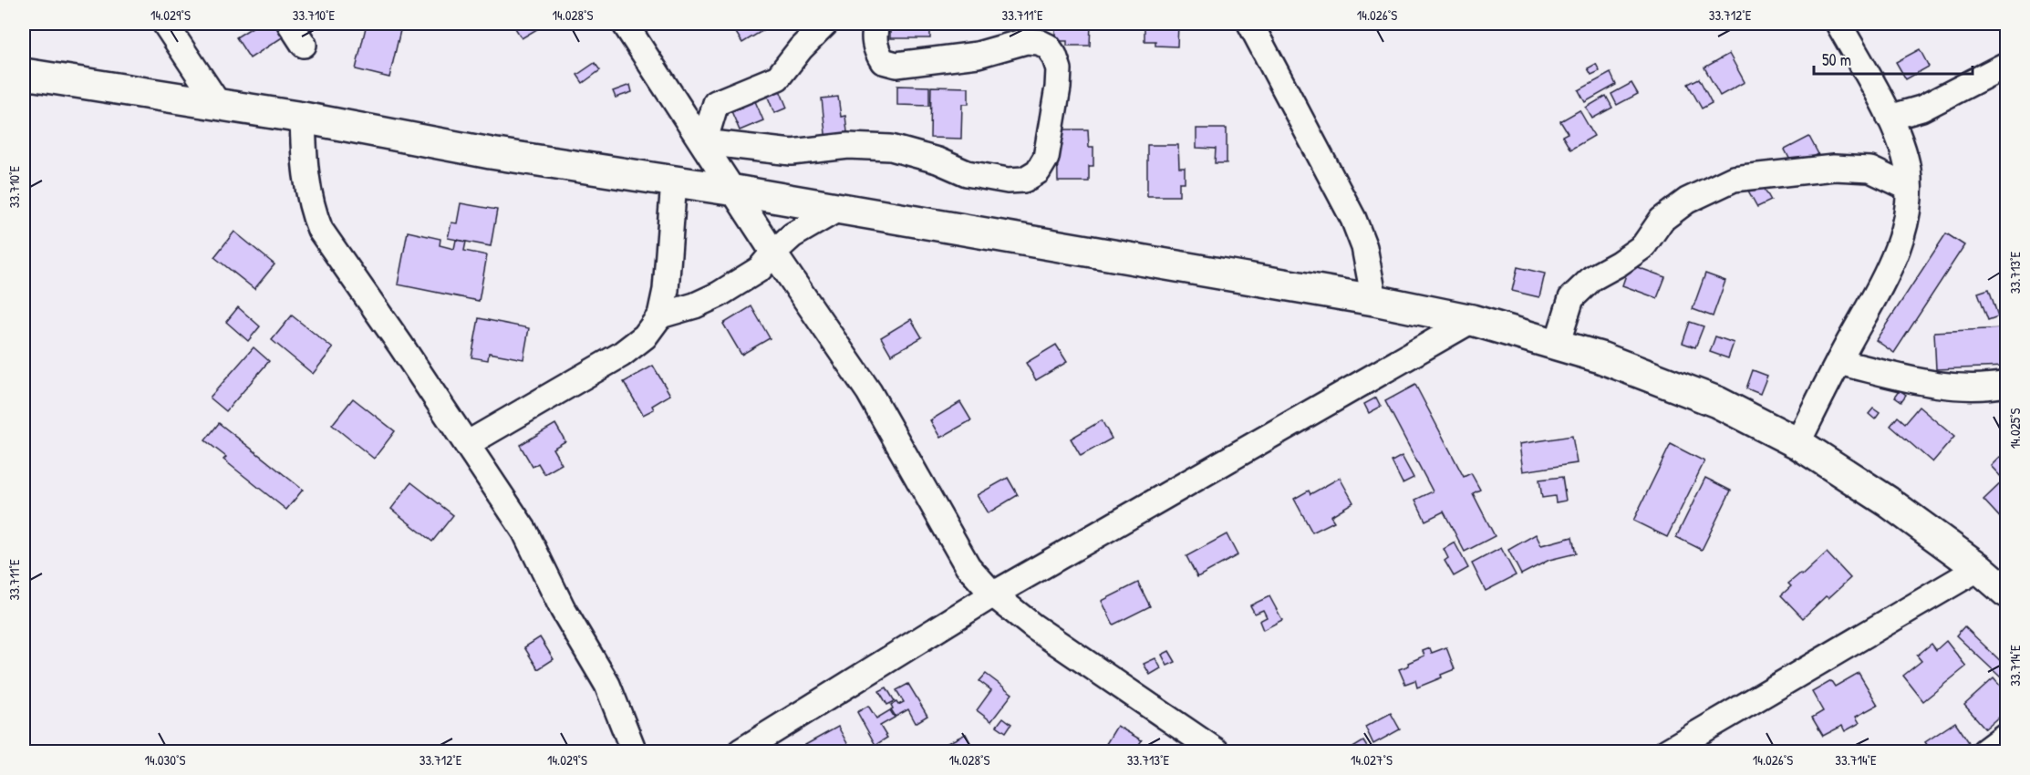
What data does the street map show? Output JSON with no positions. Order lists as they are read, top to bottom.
{
  "scale_bar": "50 m",
  "coordinates": [
    "14.029°S",
    "33.710°E",
    "14.028°S",
    "33.711°E",
    "14.026°S",
    "33.712°E",
    "33.713°E",
    "14.025°S",
    "33.714°E",
    "14.030°S",
    "14.027°S"
  ]
}
